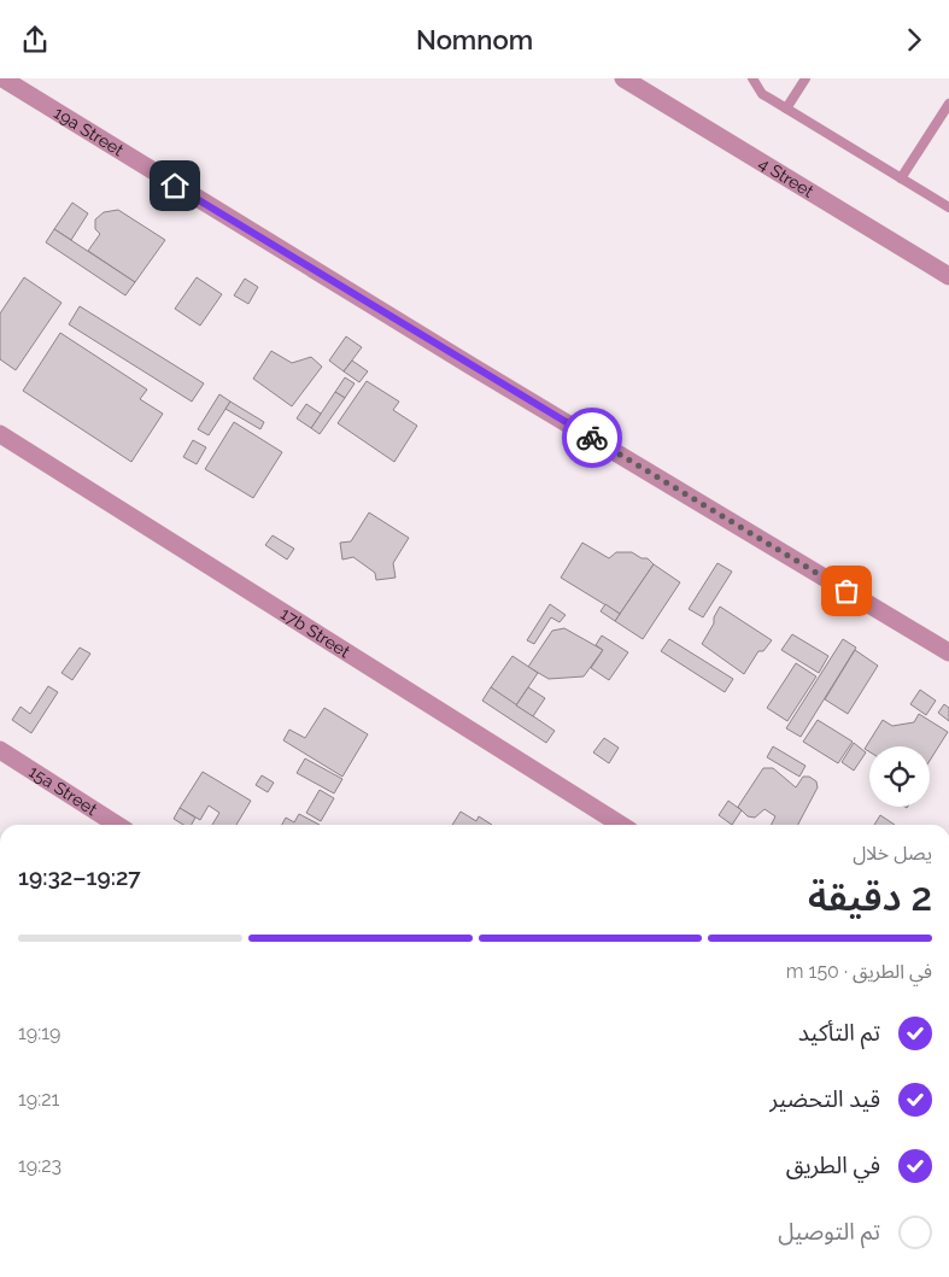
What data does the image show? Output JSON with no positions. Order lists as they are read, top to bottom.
{
  "streets": {
    "street": [
      "19a Street",
      "4 Street",
      "17b Street",
      "15a Street"
    ]
  },
  "page": {
    "header": "Nomnom",
    "heading": ["2 دقيقة", "يصل خلال", "19:27–19:32"],
    "bar": "في الطريق · 150 m",
    "list": [
      ["تم التأكيد", "19:19"],
      ["قيد التحضير", "19:21"],
      ["في الطريق", "19:23"],
      "تم التوصيل"
    ]
  }
}
